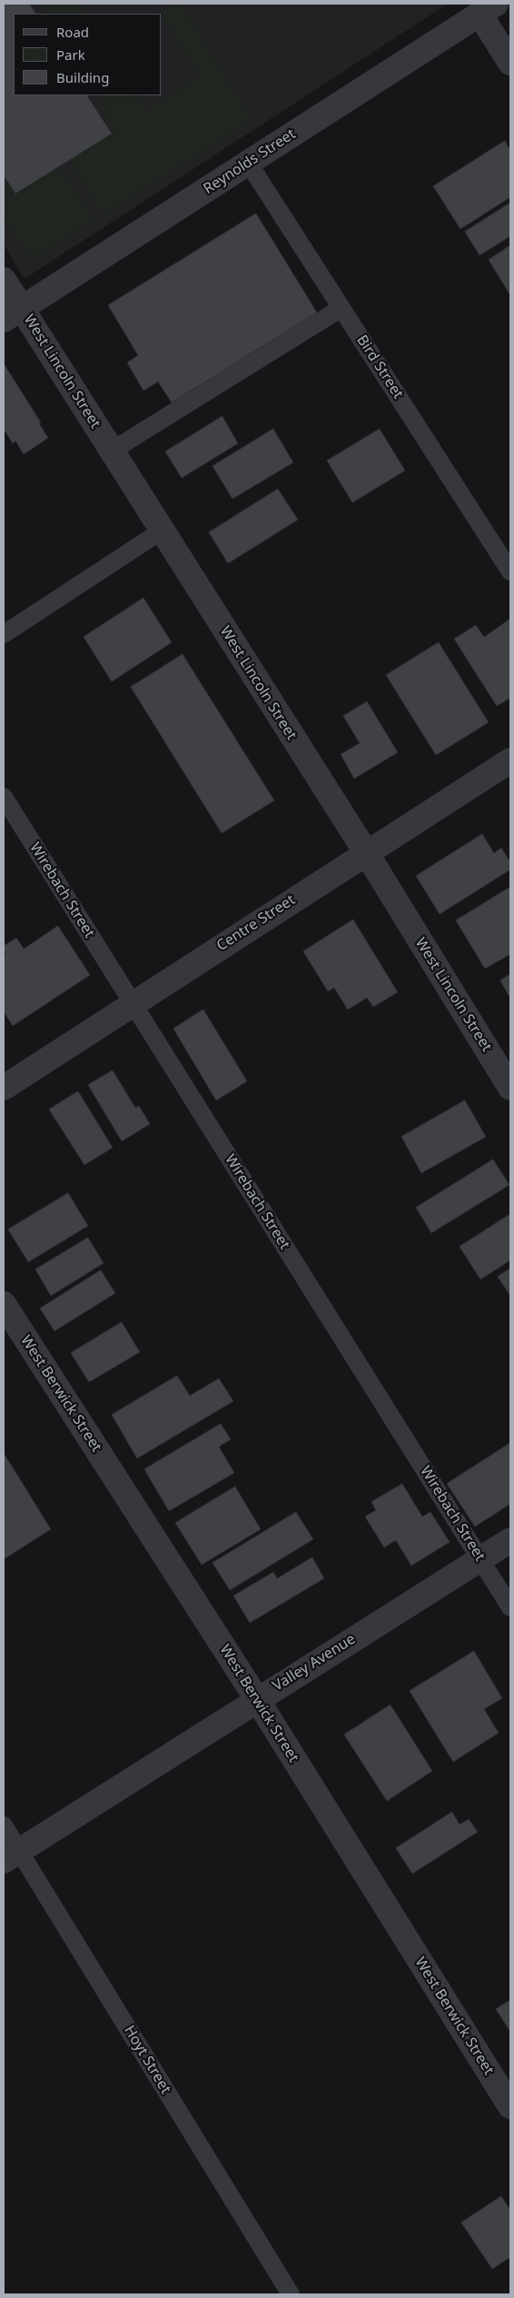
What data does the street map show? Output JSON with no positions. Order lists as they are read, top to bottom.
{
  "streets": {
    "street": [
      "Reynolds Street",
      "West Lincoln Street",
      "Centre Street",
      "West Berwick Street",
      "Valley Avenue"
    ],
    "lane": ["Bird Street", "Wirebach Street", "Hoyt Street"]
  },
  "crossings": [
    ["Reynolds Street", "Bird Street"],
    ["Reynolds Street", "West Lincoln Street"],
    ["West Lincoln Street", "Centre Street"],
    ["Wirebach Street", "Centre Street"],
    ["Wirebach Street", "Valley Avenue"],
    ["West Berwick Street", "Valley Avenue"],
    ["Valley Avenue", "Hoyt Street"]
  ],
  "legend": ["Road", "Park", "Building"]
}
